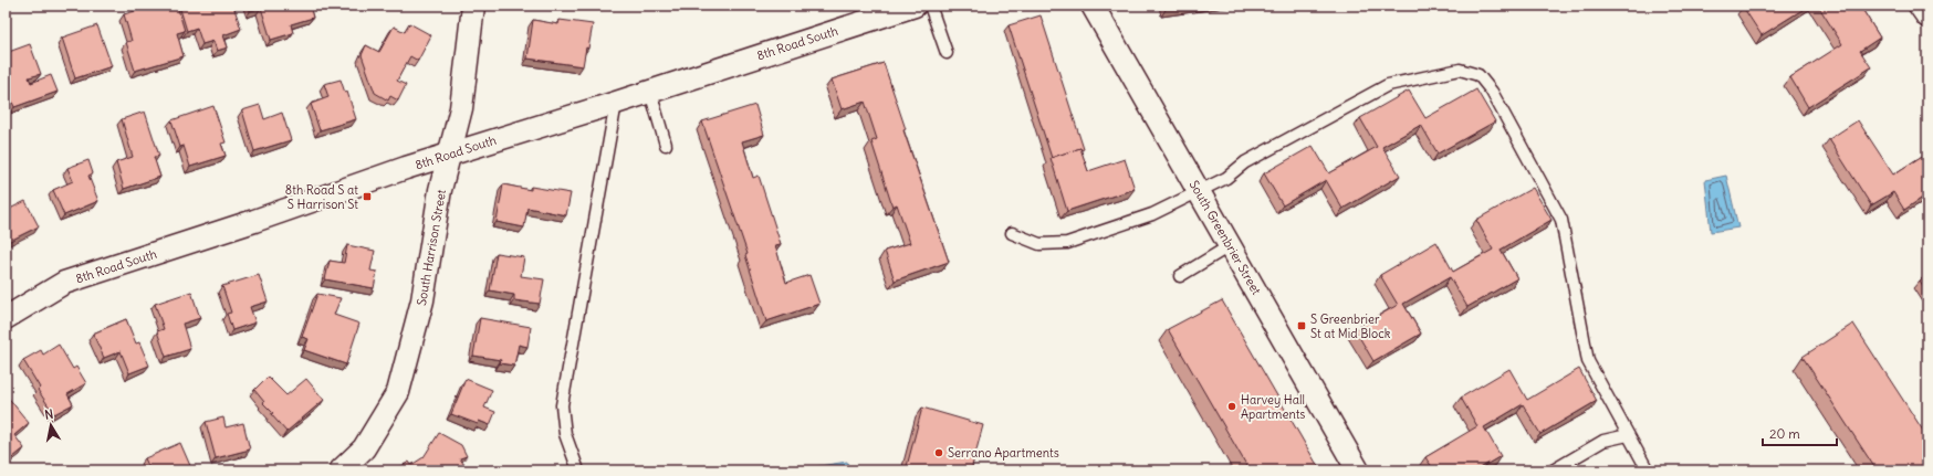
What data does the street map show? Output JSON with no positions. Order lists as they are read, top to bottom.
{
  "streets": {
    "street": ["8th Road South", "South Greenbrier Street", "South Harrison Street"]
  },
  "crossings": [
    ["8th Road South", "South Harrison Street"]
  ],
  "places": {
    "transit": ["8th Road S at S Harrison St", "S Greenbrier St at Mid Block"],
    "other": ["Harvey Hall Apartments", "Serrano Apartments"]
  },
  "scale_bar": "20 m",
  "north": "top"
}
